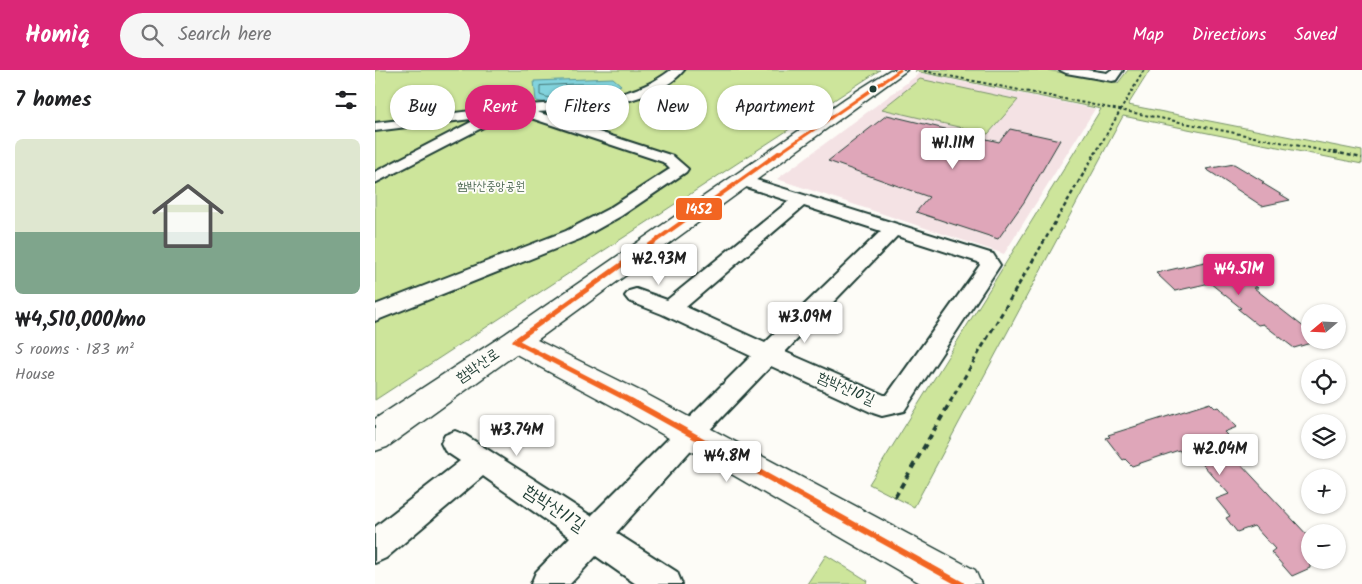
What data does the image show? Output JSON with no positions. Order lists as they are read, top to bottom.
{
  "streets": {
    "street": ["함박산로", "함박산10길", "함박산11길"]
  },
  "crossings": [
    ["함박산로", "함박산10길"]
  ],
  "parks": ["함박산중앙공원"],
  "lines": ["transit line 1452"],
  "north": "left",
  "page": {
    "header": "Homiq",
    "search": "Search here",
    "nav": ["Map", "Directions", "Saved"],
    "heading": "7 homes",
    "chip": [
      "Buy",
      "Rent",
      "Filters",
      "New",
      "Apartment"
    ],
    "price": [
      "₩1.11M",
      "₩2.93M",
      "₩4.51M",
      "₩3.09M",
      "₩3.74M",
      "₩2.04M",
      "₩4.8M"
    ],
    "list": [
      {
        "name": "₩4,510,000/mo",
        "note": "5 rooms · 183 m² · House"
      }
    ],
    "map_buttons": ["+", "−"]
  }
}
